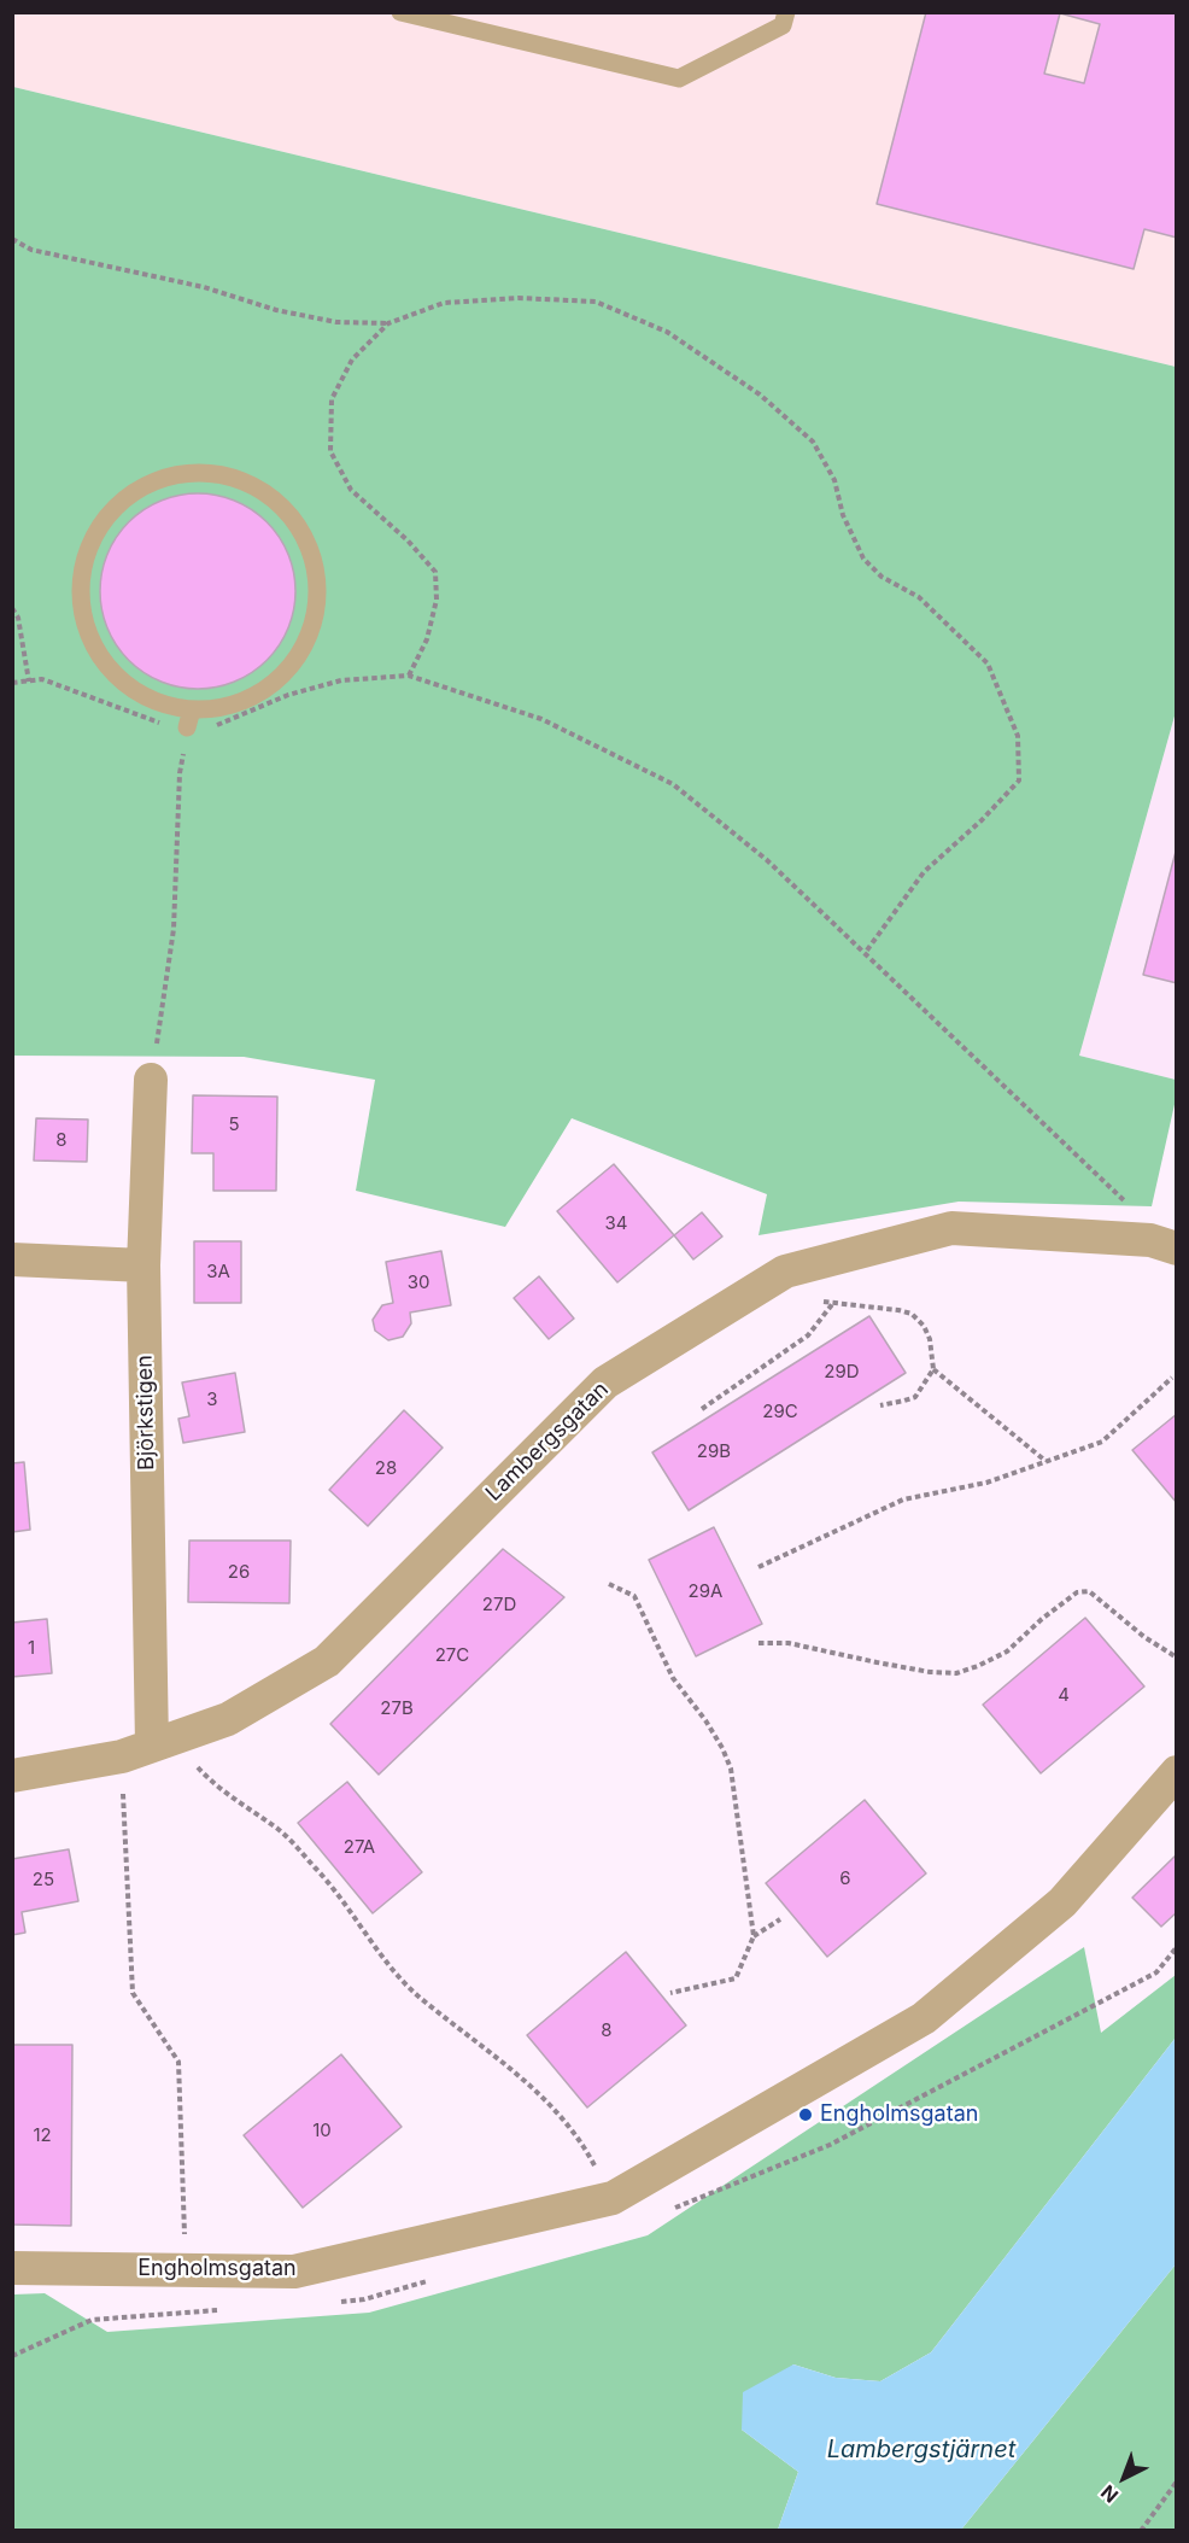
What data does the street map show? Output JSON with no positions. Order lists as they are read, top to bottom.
{
  "streets": {
    "street": ["Björkstigen", "Lambergsgatan", "Engholmsgatan"]
  },
  "crossings": [
    ["Björkstigen", "Lambergsgatan"]
  ],
  "water": ["Lambergstjärnet"],
  "places": ["Engholmsgatan"],
  "house_numbers": [
    "5",
    "8",
    "34",
    "3A",
    "30",
    "29D",
    "3",
    "29C",
    "29B",
    "28",
    "26",
    "29A",
    "27D",
    "1",
    "27C",
    "4",
    "27B",
    "27A",
    "6",
    "25",
    "8",
    "10",
    "12"
  ],
  "north": "bottom left"
}
